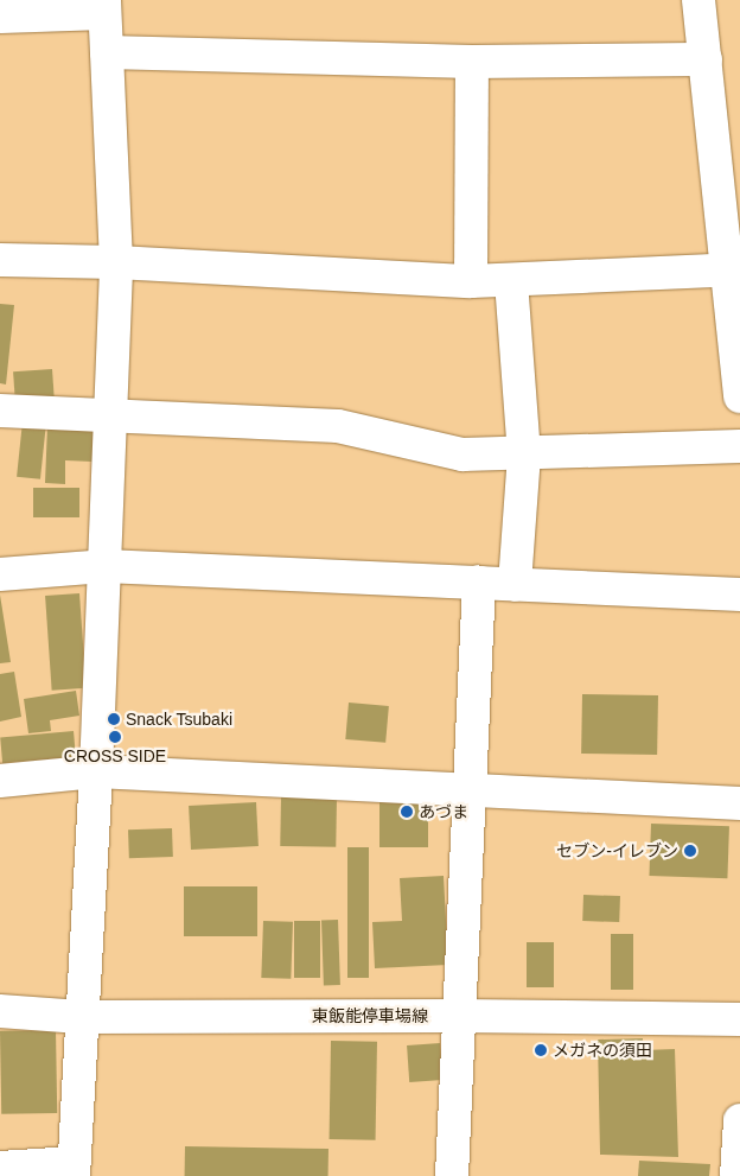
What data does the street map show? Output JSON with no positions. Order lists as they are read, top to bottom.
{
  "streets": {
    "street": ["東飯能停車場線"]
  },
  "places": [
    "Snack Tsubaki",
    "CROSS SIDE",
    "あづま",
    "セブン-イレブン",
    "メガネの須田"
  ]
}
